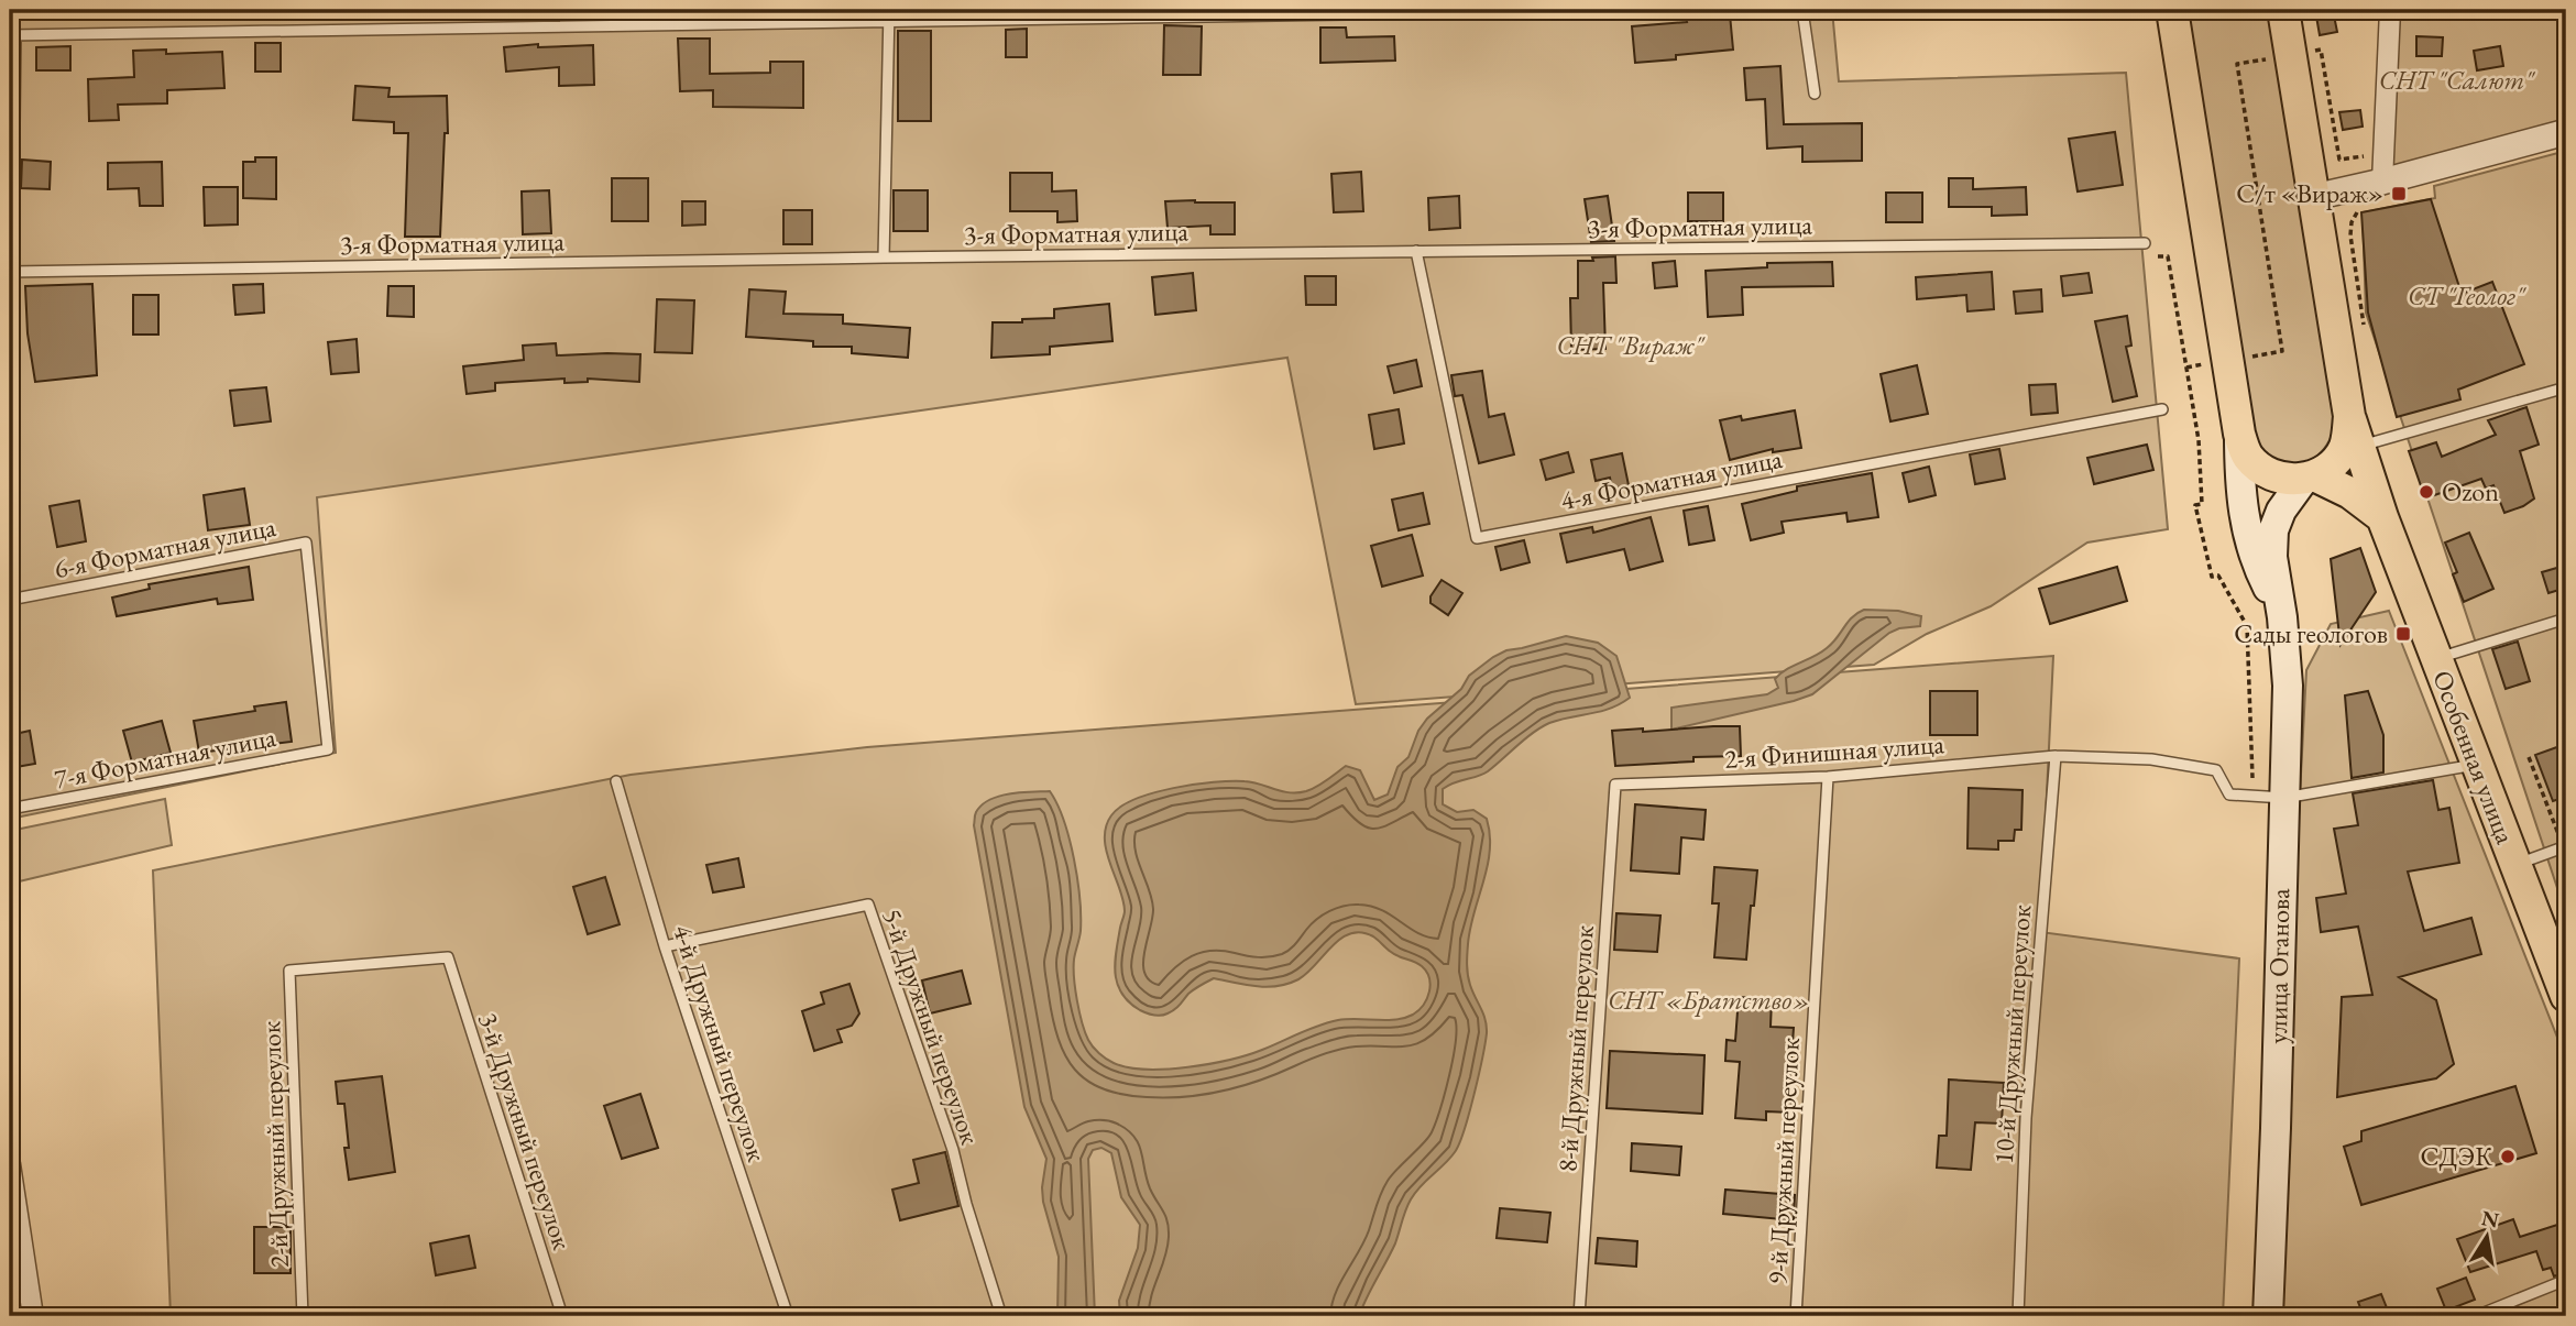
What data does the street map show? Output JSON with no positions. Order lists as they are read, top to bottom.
{
  "streets": {
    "main road": ["Особенная улица", "улица Оганова"],
    "lane": [
      "3-я Форматная улица",
      "4-я Форматная улица",
      "6-я Форматная улица",
      "2-я Финишная улица",
      "7-я Форматная улица",
      "5-й Дружный переулок",
      "10-й Дружный переулок",
      "4-й Дружный переулок",
      "8-й Дружный переулок",
      "3-й Дружный переулок",
      "2-й Дружный переулок",
      "9-й Дружный переулок"
    ]
  },
  "crossings": [
    ["3-я Форматная улица", "4-я Форматная улица"],
    ["6-я Форматная улица", "7-я Форматная улица"],
    ["2-я Финишная улица", "улица Оганова"],
    ["2-я Финишная улица", "10-й Дружный переулок"],
    ["2-я Финишная улица", "8-й Дружный переулок"],
    ["2-я Финишная улица", "9-й Дружный переулок"],
    ["5-й Дружный переулок", "4-й Дружный переулок"],
    ["3-й Дружный переулок", "2-й Дружный переулок"]
  ],
  "parks": [
    "СНТ \"Салют\"",
    "СТ \"Геолог\"",
    "СНТ \"Вираж\"",
    "СНТ «Братство»"
  ],
  "places": {
    "transit": ["С/т «Вираж»", "Сады геологов"],
    "other": ["Ozon", "СДЭК"]
  },
  "north": "top"
}
